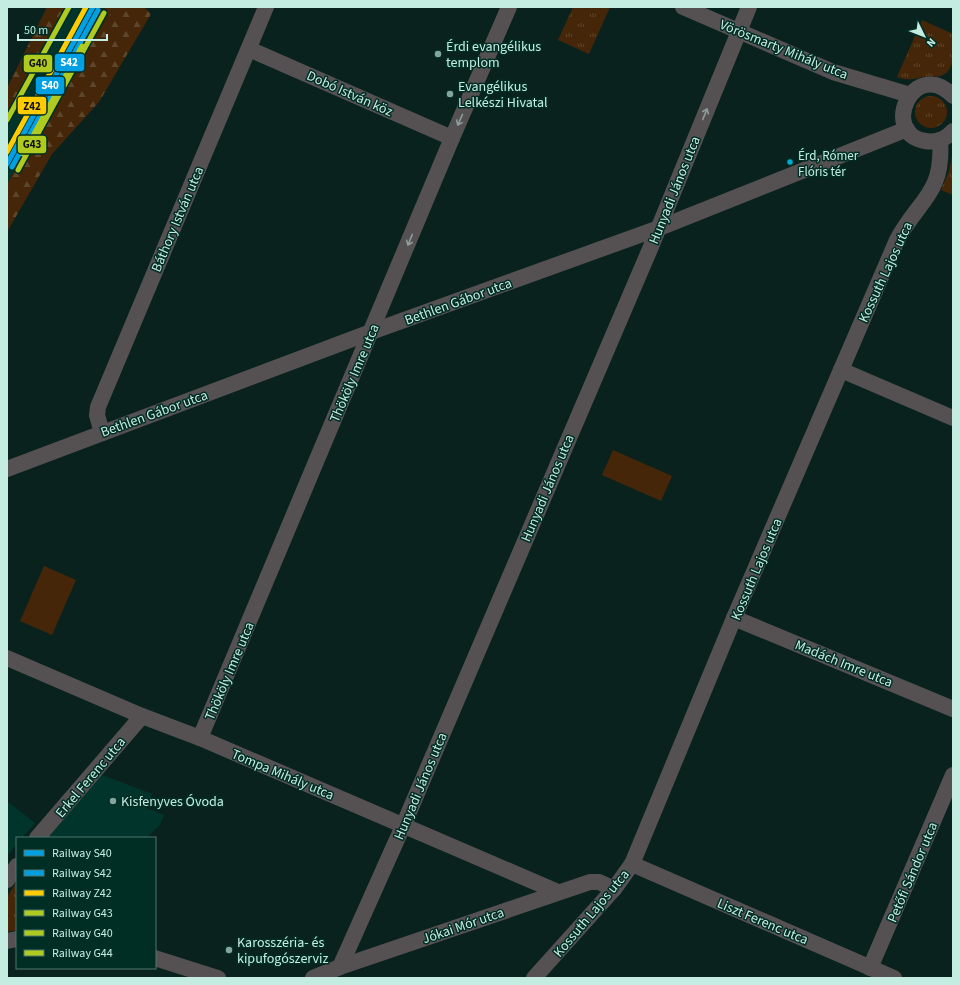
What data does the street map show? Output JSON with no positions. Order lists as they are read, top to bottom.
{
  "streets": {
    "street": [
      "Vörösmarty Mihály utca",
      "Dobó István köz",
      "Hunyadi János utca",
      "Báthory István utca",
      "Kossuth Lajos utca",
      "Bethlen Gábor utca",
      "Thököly Imre utca",
      "Madách Imre utca",
      "Tompa Mihály utca",
      "Erkel Ferenc utca",
      "Petőfi Sándor utca",
      "Liszt Ferenc utca",
      "Jókai Mór utca"
    ]
  },
  "crossings": [
    ["Vörösmarty Mihály utca", "Hunyadi János utca"],
    ["Dobó István köz", "Báthory István utca"],
    ["Dobó István köz", "Thököly Imre utca"],
    ["Hunyadi János utca", "Bethlen Gábor utca"],
    ["Hunyadi János utca", "Tompa Mihály utca"],
    ["Hunyadi János utca", "Jókai Mór utca"],
    ["Báthory István utca", "Bethlen Gábor utca"],
    ["Kossuth Lajos utca", "Madách Imre utca"],
    ["Kossuth Lajos utca", "Liszt Ferenc utca"],
    ["Kossuth Lajos utca", "Jókai Mór utca"],
    ["Bethlen Gábor utca", "Thököly Imre utca"],
    ["Thököly Imre utca", "Tompa Mihály utca"],
    ["Tompa Mihály utca", "Erkel Ferenc utca"],
    ["Tompa Mihály utca", "Jókai Mór utca"],
    ["Petőfi Sándor utca", "Liszt Ferenc utca"]
  ],
  "one_way": ["Thököly Imre utca"],
  "places": [
    "Érdi evangélikus templom",
    "Evangélikus Lelkészi Hivatal",
    "Érd, Rómer Flóris tér",
    "Kisfenyves Óvoda",
    "Karosszéria- és kipufogószerviz"
  ],
  "lines": [
    "rail line S40",
    "rail line Z42",
    "rail line G40",
    "rail line S42",
    "rail line G43",
    "rail line G44"
  ],
  "legend": [
    "Railway S40",
    "Railway S42",
    "Railway Z42",
    "Railway G43",
    "Railway G40",
    "Railway G44"
  ],
  "scale_bar": "50 m",
  "north": "bottom right"
}
